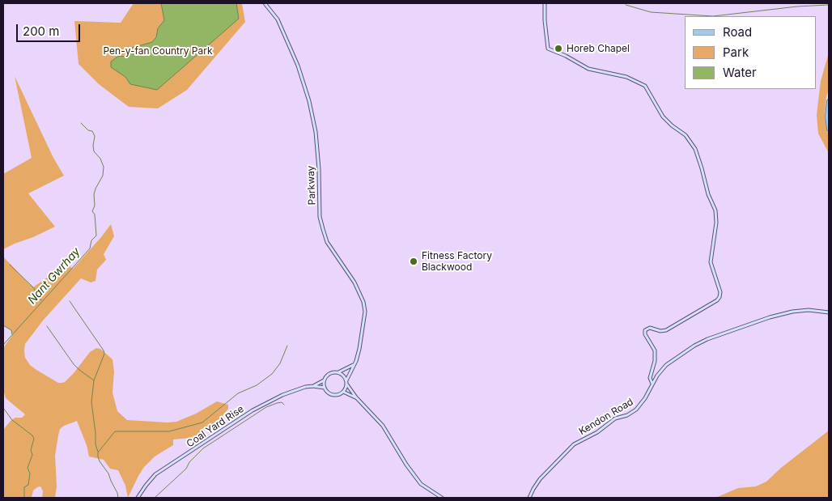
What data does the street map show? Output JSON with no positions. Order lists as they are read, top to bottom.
{
  "streets": {
    "street": ["Parkway", "Kendon Road", "Coal Yard Rise"]
  },
  "crossings": [
    ["Parkway", "Coal Yard Rise"]
  ],
  "water": ["Nant Gwrhay"],
  "parks": ["Pen-y-fan Country Park"],
  "places": ["Horeb Chapel", "Fitness Factory Blackwood"],
  "legend": ["Road", "Park", "Water"],
  "scale_bar": "200 m"
}
